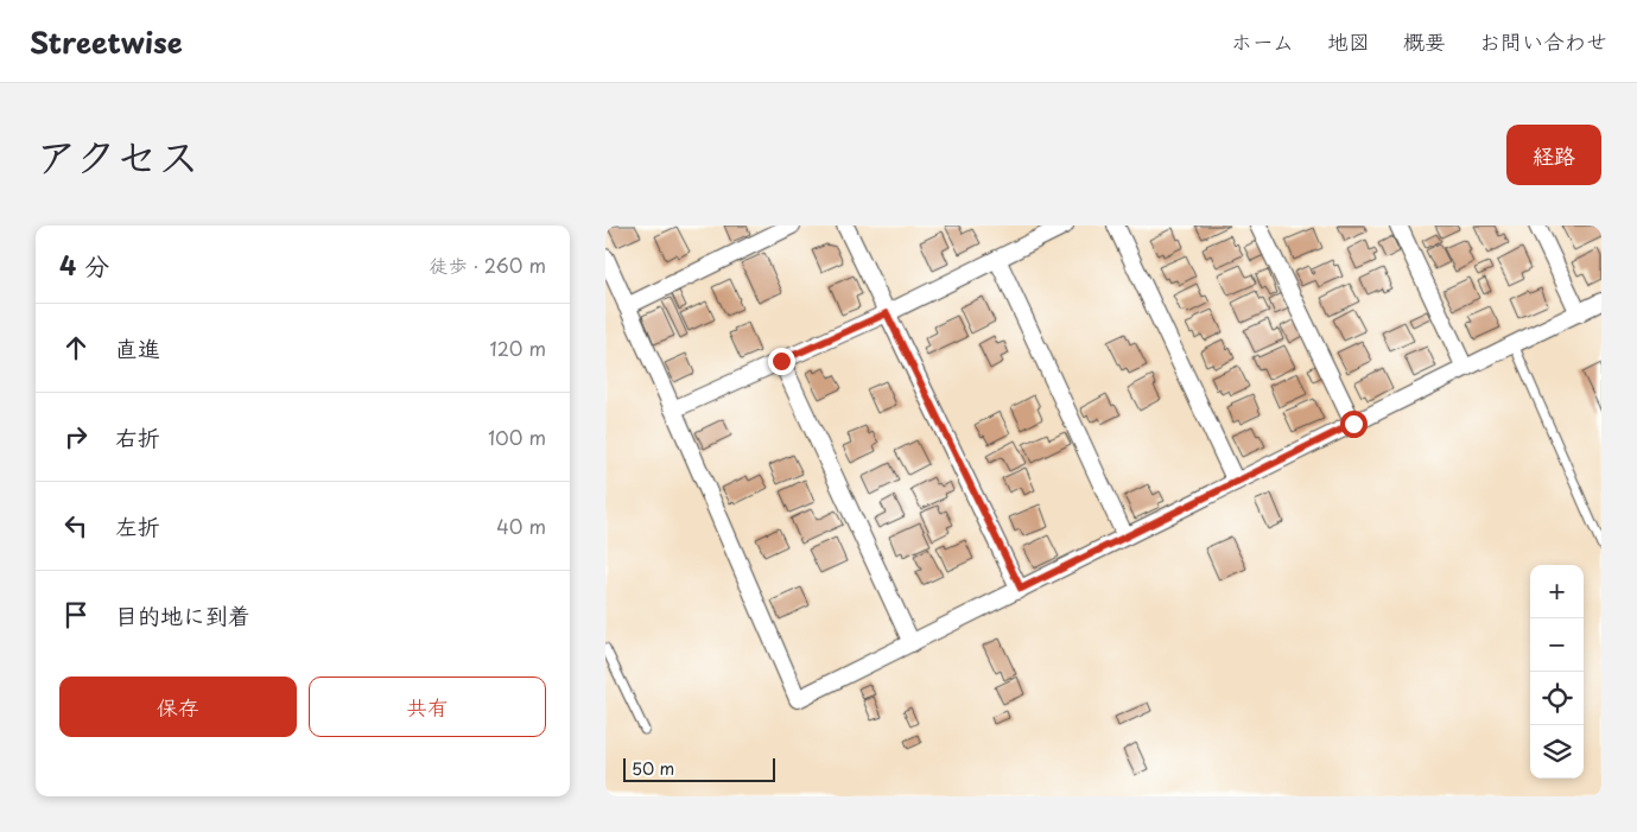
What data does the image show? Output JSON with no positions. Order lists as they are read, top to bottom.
{
  "scale_bar": "50 m",
  "page": {
    "header": "Streetwise",
    "nav": [
      "ホーム",
      "地図",
      "概要",
      "お問い合わせ"
    ],
    "title": "アクセス",
    "buttons": [
      "経路",
      ["保存", "共有"]
    ],
    "heading": ["4 分", "徒歩 · 260 m"],
    "list": [
      ["直進", "120 m"],
      ["右折", "100 m"],
      ["左折", "40 m"],
      "目的地に到着"
    ],
    "map_buttons": ["+", "−"],
    "scale": "50 m"
  }
}
